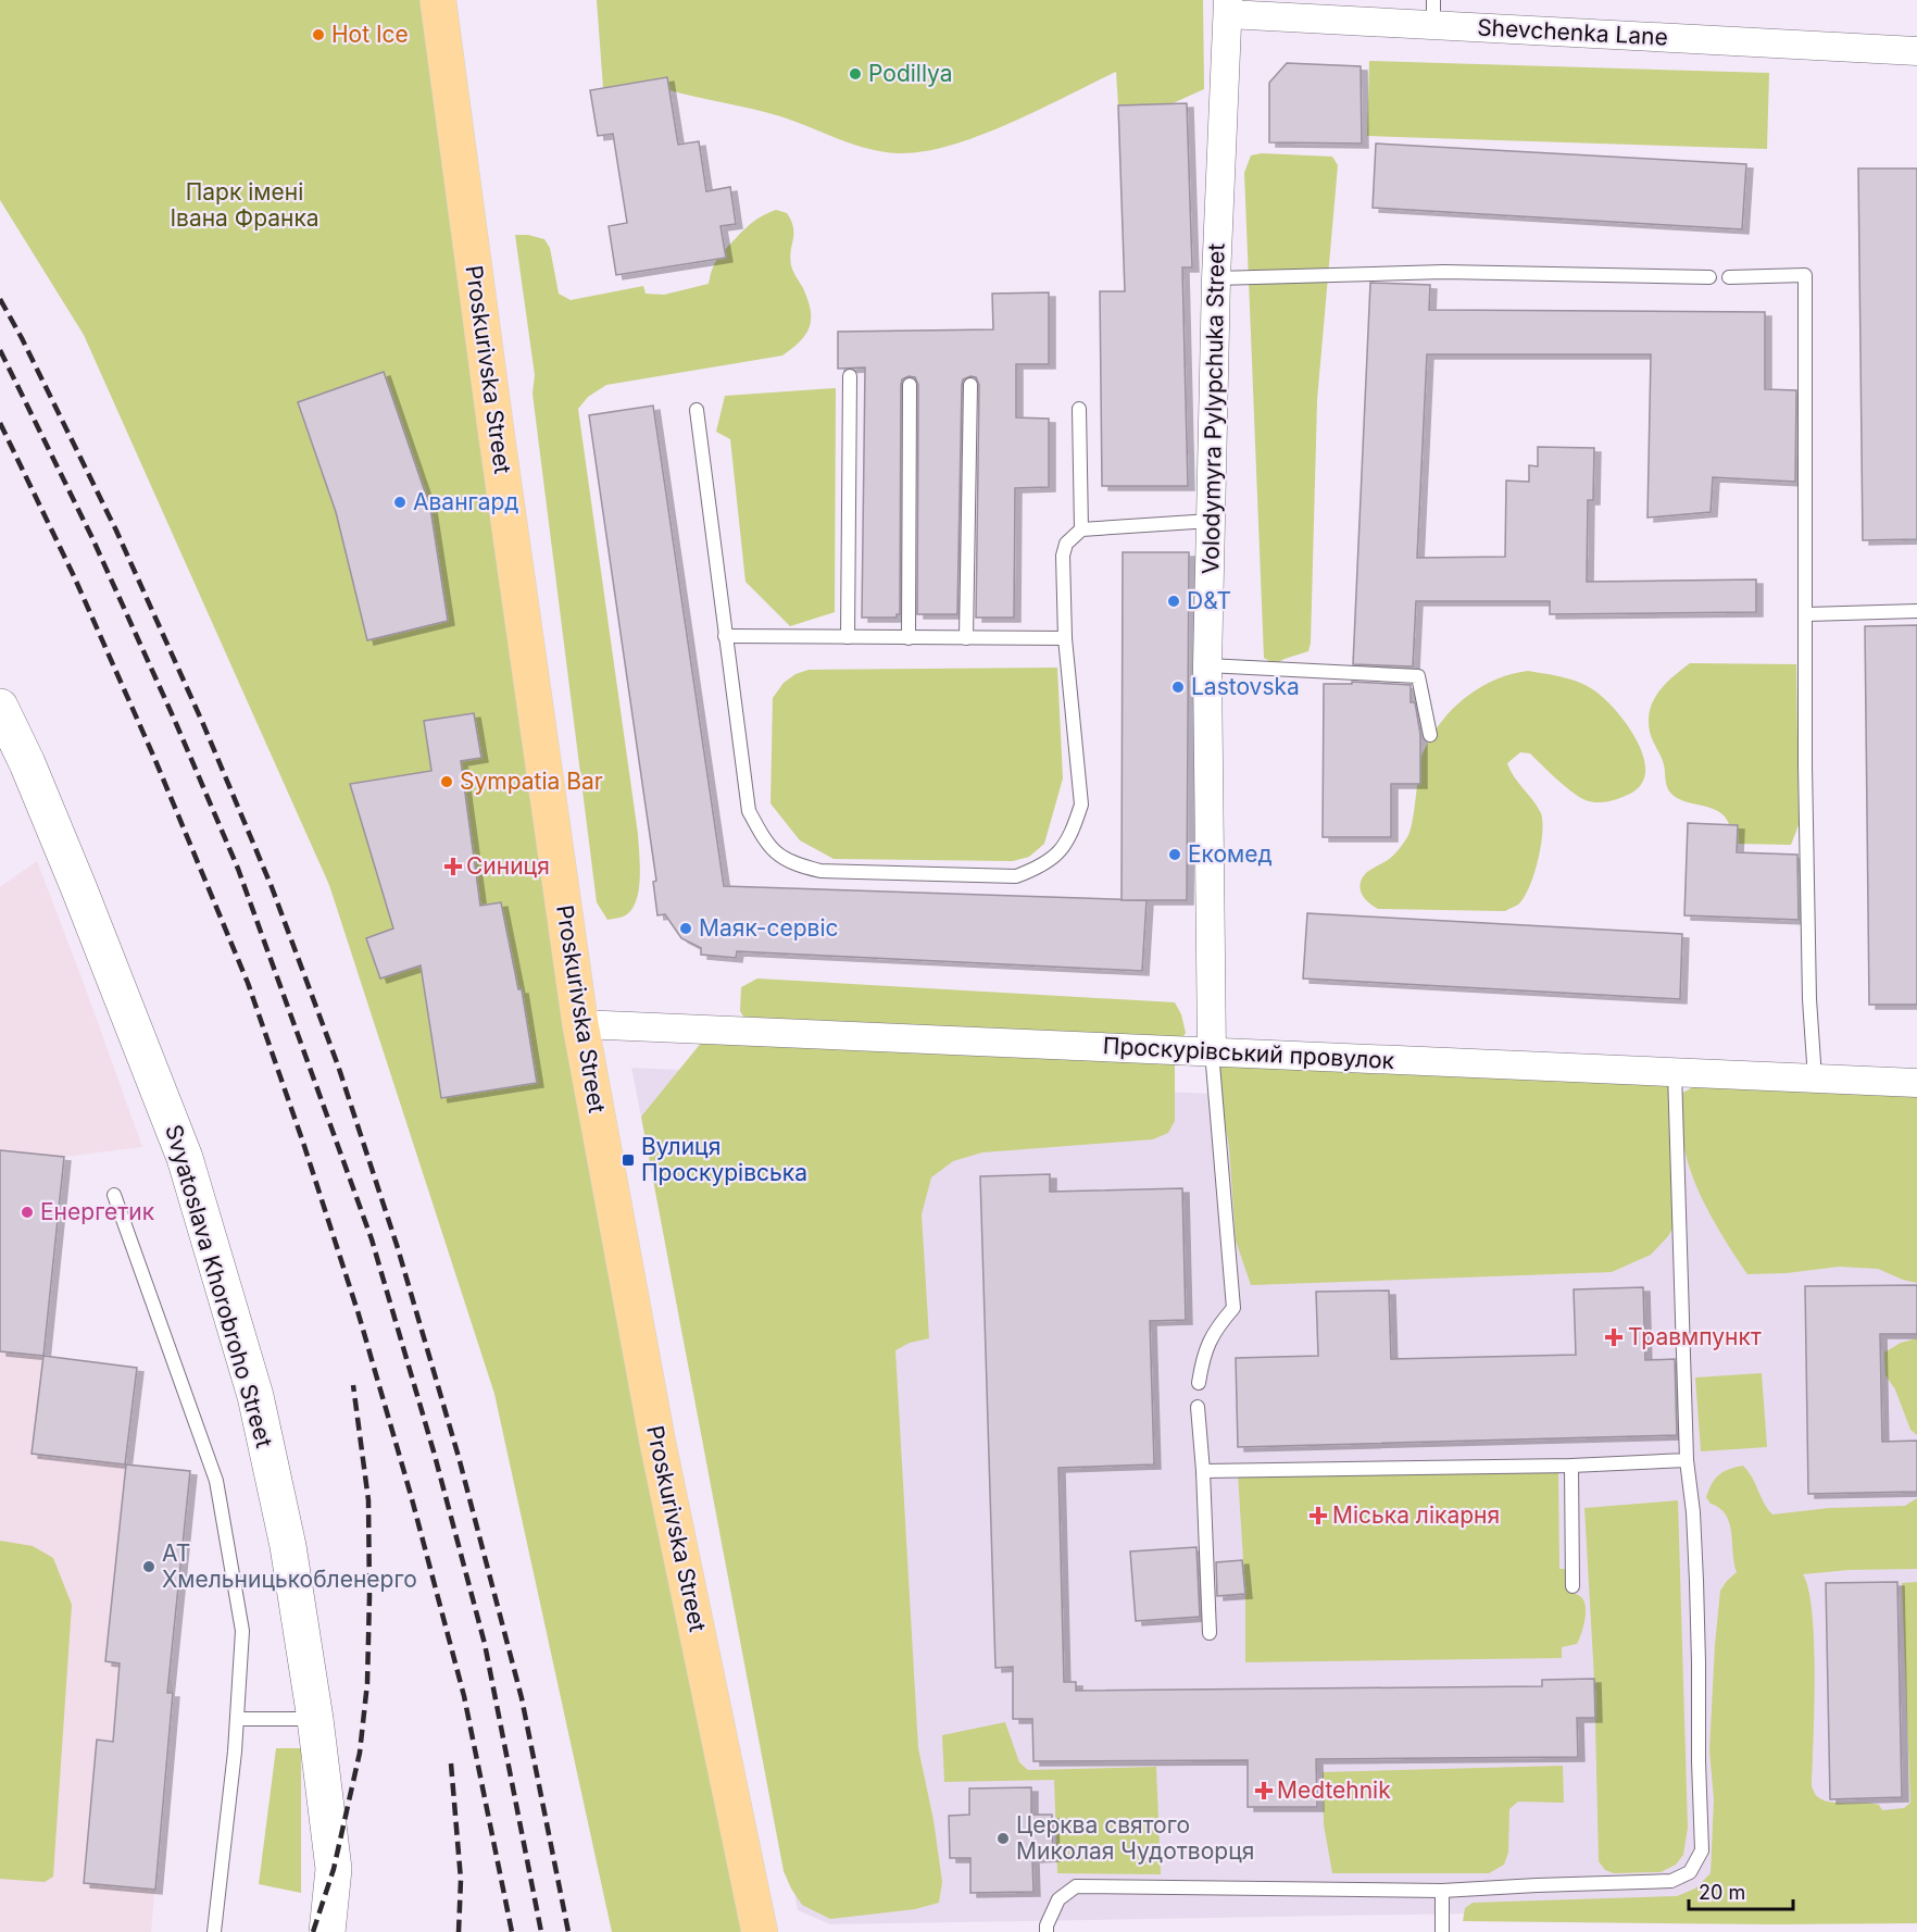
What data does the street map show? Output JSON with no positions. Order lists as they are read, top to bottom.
{
  "streets": {
    "main road": ["Proskurivska Street", "Svyatoslava Khorobroho Street"],
    "street": ["Shevchenka Lane", "Volodymyra Pylypchuka Street", "Проскурівський провулок"]
  },
  "crossings": [
    ["Shevchenka Lane", "Volodymyra Pylypchuka Street"],
    ["Proskurivska Street", "Проскурівський провулок"],
    ["Volodymyra Pylypchuka Street", "Проскурівський провулок"]
  ],
  "parks": ["Парк імені Івана Франка"],
  "places": {
    "other": [
      "Hot Ice",
      "Podillya",
      "Авангард",
      "D&T",
      "Lastovska",
      "Sympatia Bar",
      "Екомед",
      "Маяк-сервіс",
      "Енергетик",
      "АТ Хмельницькобленерго",
      "Церква святого Миколая Чудотворця"
    ],
    "health": [
      "Синиця",
      "Травмпункт",
      "Міська лікарня",
      "Medtehnik"
    ],
    "transit": ["Вулиця Проскурівська"]
  },
  "scale_bar": "20 m"
}
